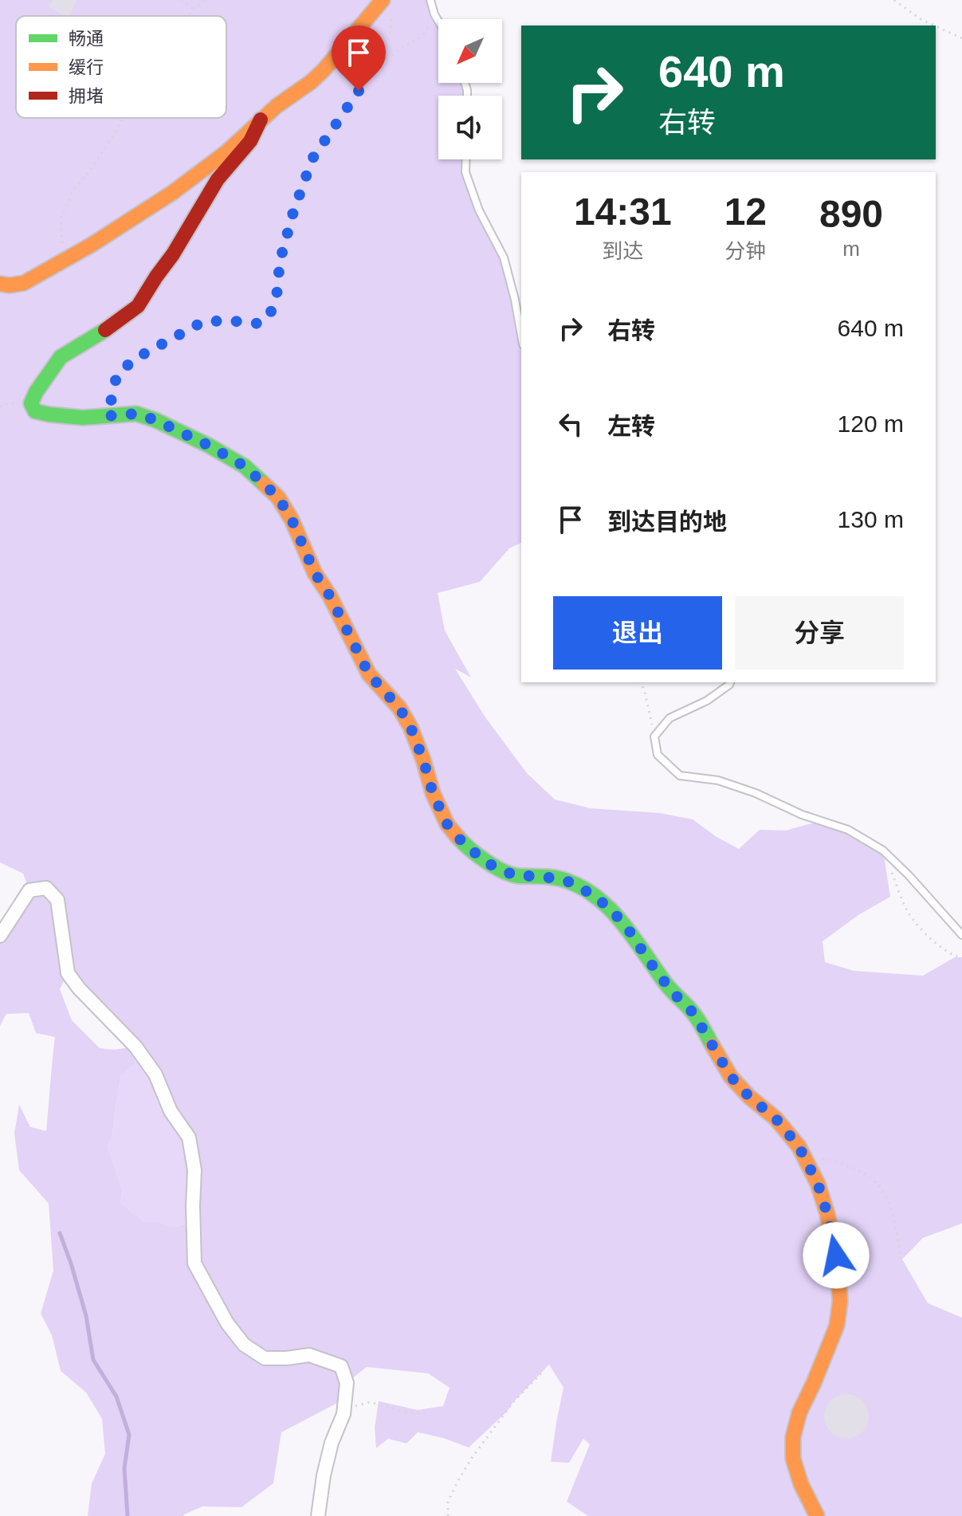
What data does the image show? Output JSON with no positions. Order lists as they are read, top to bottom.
{
  "legend": ["畅通", "缓行", "拥堵"],
  "north": "bottom left",
  "page": {
    "turn": ["640 m", "右转"],
    "eta": [
      "14:31",
      "到达",
      "12",
      "分钟",
      "890",
      "m"
    ],
    "list": [
      {
        "name": "右转",
        "value": "640 m"
      },
      {
        "name": "左转",
        "value": "120 m"
      },
      {
        "name": "到达目的地",
        "value": "130 m"
      }
    ],
    "buttons": ["退出", "分享"]
  }
}
